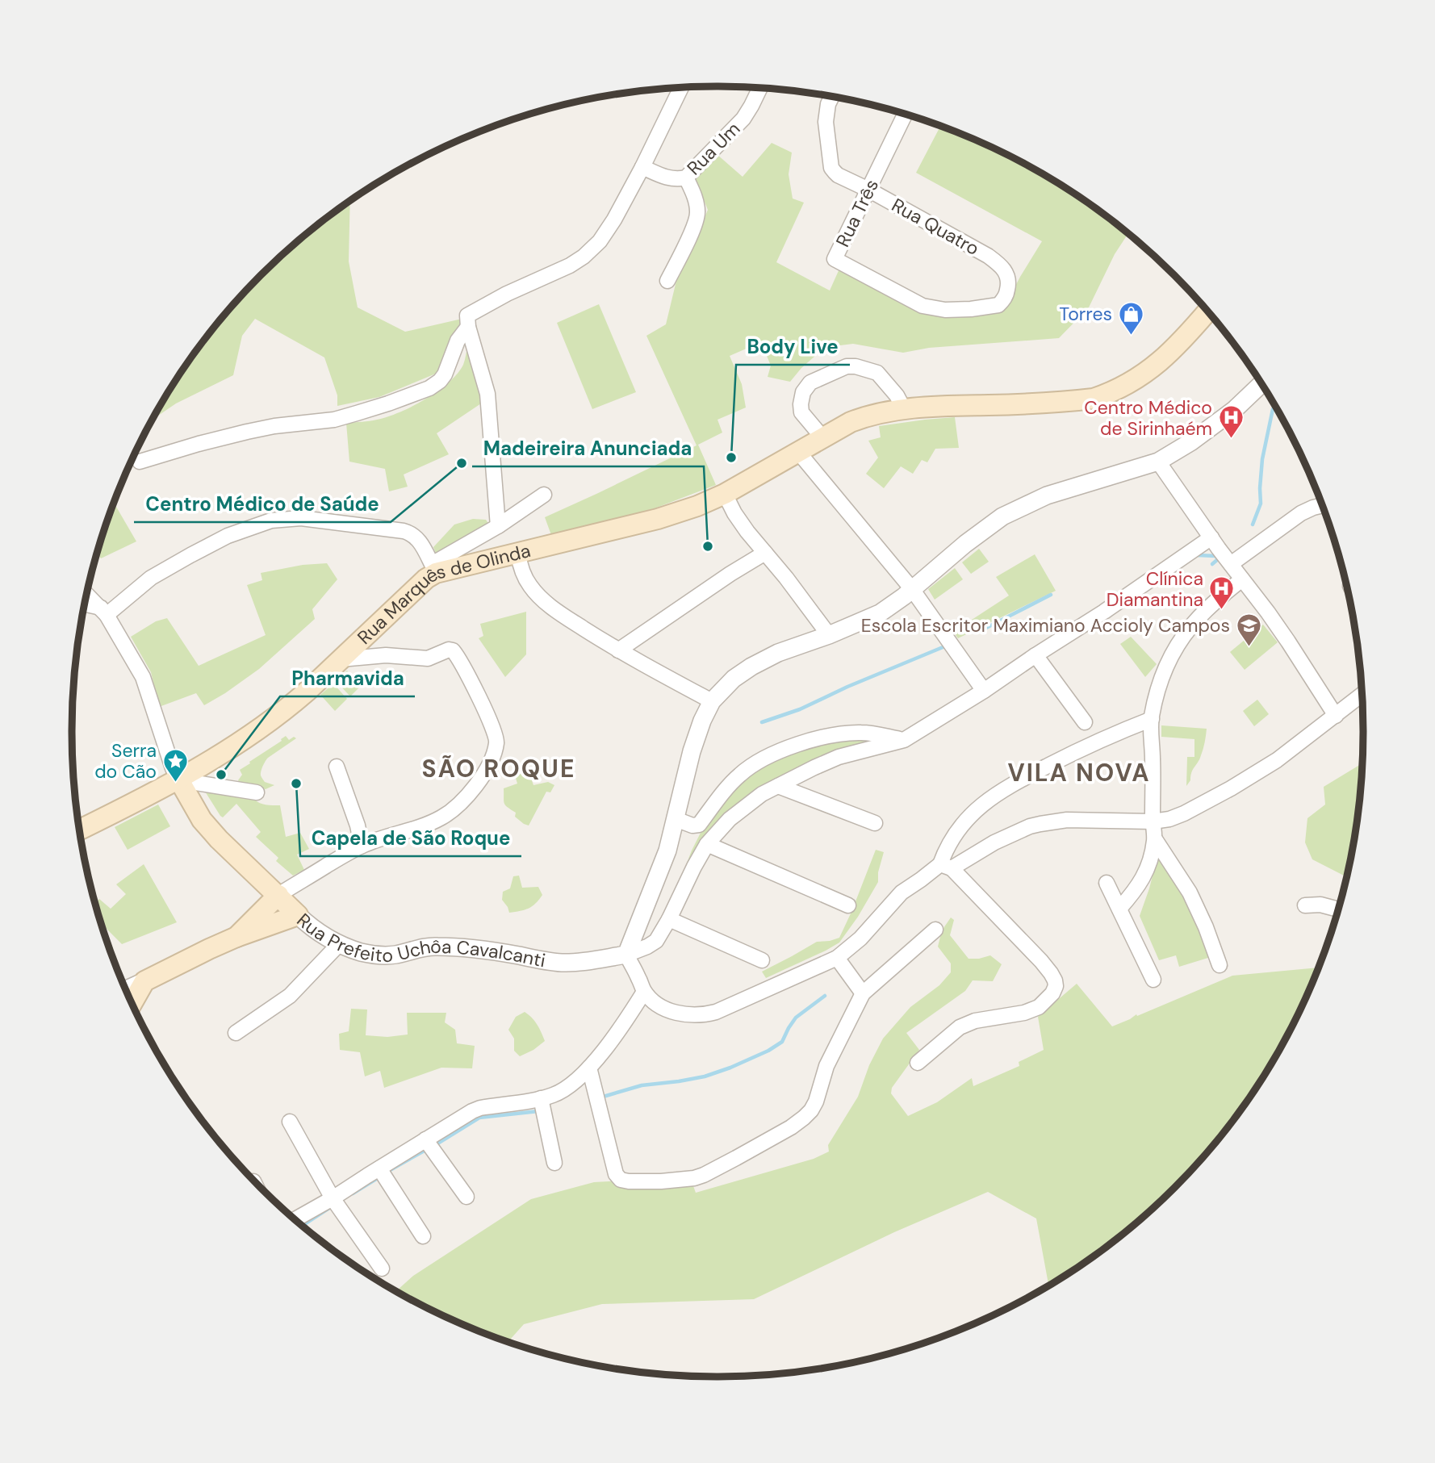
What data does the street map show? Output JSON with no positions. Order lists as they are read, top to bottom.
{
  "streets": {
    "main road": ["Rua Marquês de Olinda", "Rua Prefeito Uchôa Cavalcanti"],
    "street": ["Rua Um", "Rua Três", "Rua Quatro"]
  },
  "crossings": [
    ["Rua Três", "Rua Quatro"],
    ["Rua Marquês de Olinda", "Rua Prefeito Uchôa Cavalcanti"]
  ],
  "districts": ["SÃO ROQUE", "VILA NOVA"],
  "places": {
    "shop": ["Torres"],
    "hospital": ["Centro Médico de Sirinhaém", "Clínica Diamantina"],
    "other": [
      "Body Live",
      "Centro Médico de Saúde",
      "Madeireira Anunciada",
      "Pharmavida",
      "Capela de São Roque"
    ],
    "school or university": ["Escola Escritor Maximiano Accioly Campos"],
    "place": ["Serra do Cão"]
  }
}
